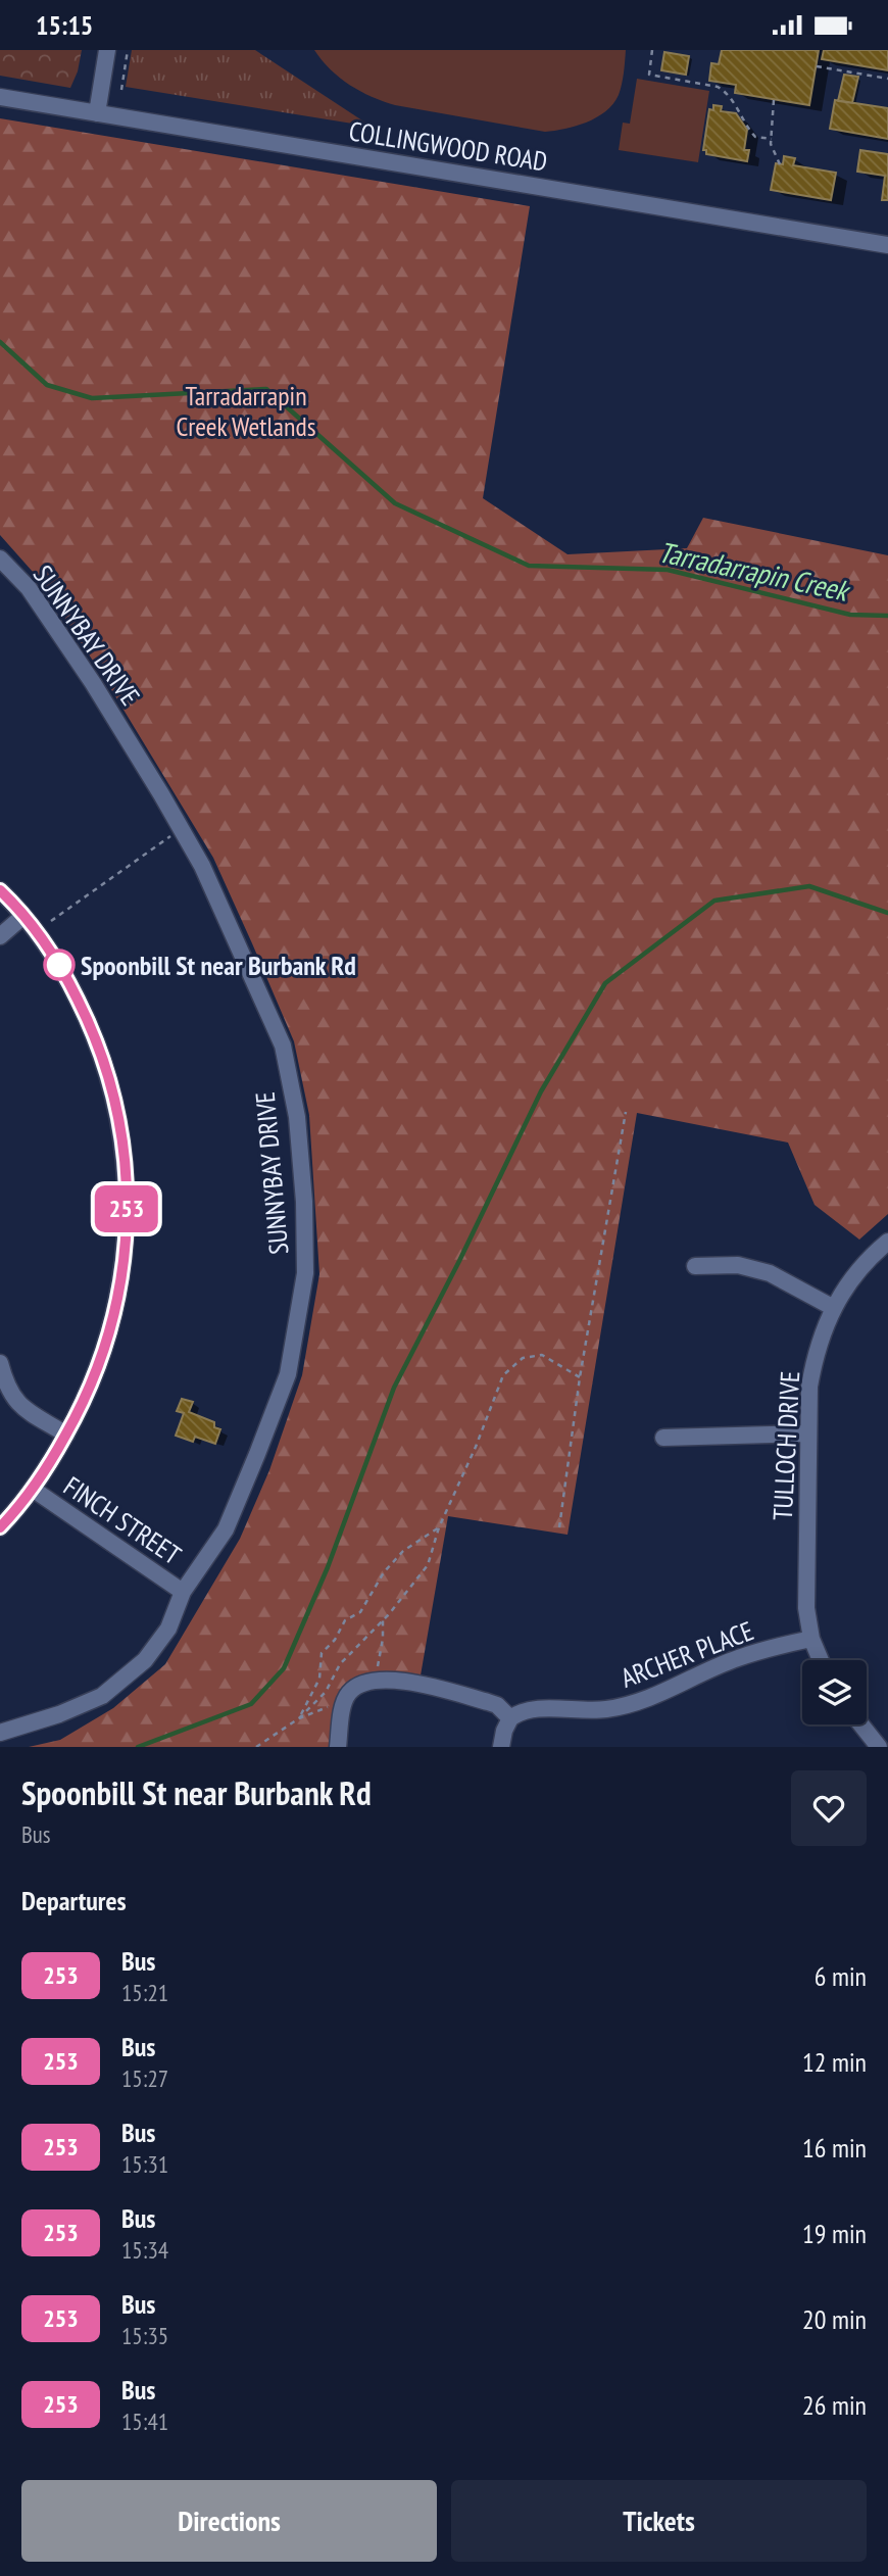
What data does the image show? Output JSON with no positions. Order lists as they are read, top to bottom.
{
  "streets": {
    "street": [
      "COLLINGWOOD ROAD",
      "SUNNYBAY DRIVE",
      "TULLOCH DRIVE",
      "FINCH STREET",
      "ARCHER PLACE"
    ]
  },
  "crossings": [
    ["SUNNYBAY DRIVE", "FINCH STREET"],
    ["TULLOCH DRIVE", "ARCHER PLACE"]
  ],
  "water": ["Tarradarrapin Creek"],
  "parks": ["Tarradarrapin Creek Wetlands"],
  "places": ["Spoonbill St near Burbank Rd"],
  "lines": ["bus line 253"],
  "page": {
    "status": "15:15",
    "on_map": "253",
    "heading": [
      ["Spoonbill St near Burbank Rd", "Bus"],
      "Departures"
    ],
    "list": [
      {
        "mark": "253",
        "name": "Bus",
        "note": "15:21",
        "value": "6 min"
      },
      {
        "mark": "253",
        "name": "Bus",
        "note": "15:27",
        "value": "12 min"
      },
      {
        "mark": "253",
        "name": "Bus",
        "note": "15:31",
        "value": "16 min"
      },
      {
        "mark": "253",
        "name": "Bus",
        "note": "15:34",
        "value": "19 min"
      },
      {
        "mark": "253",
        "name": "Bus",
        "note": "15:35",
        "value": "20 min"
      },
      {
        "mark": "253",
        "name": "Bus",
        "note": "15:41",
        "value": "26 min"
      }
    ],
    "buttons": ["Directions", "Tickets"]
  }
}
